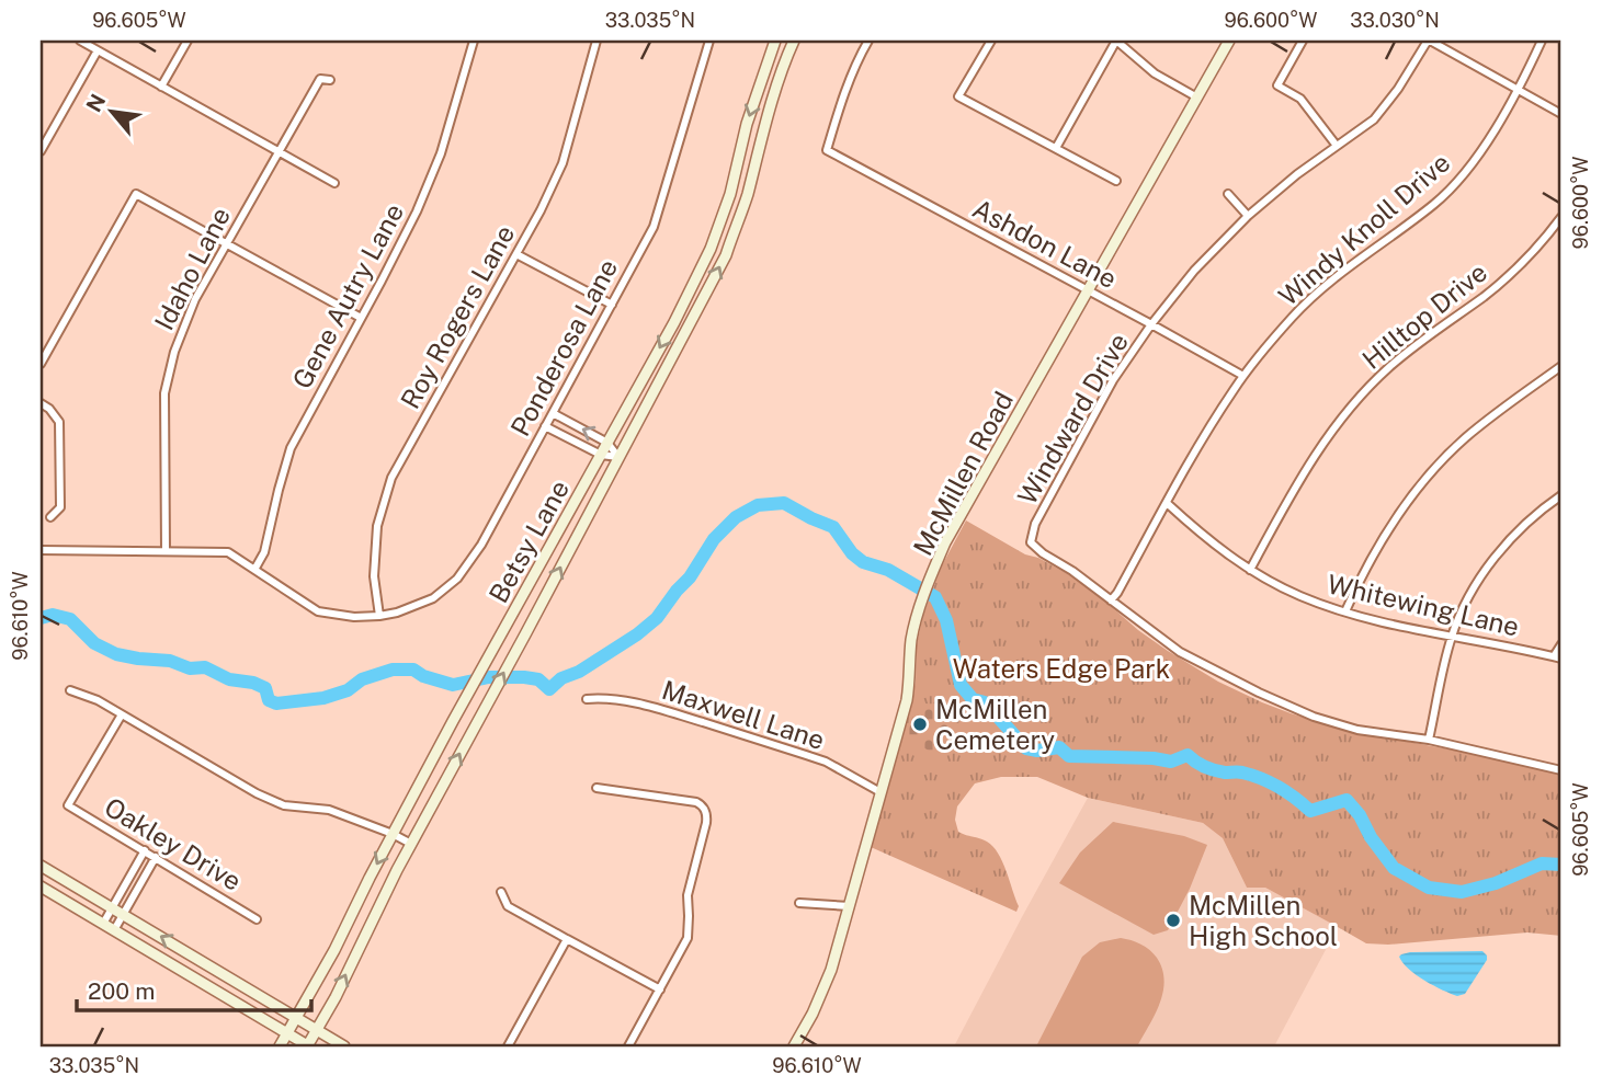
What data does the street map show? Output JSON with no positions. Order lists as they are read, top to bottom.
{
  "streets": {
    "main road": ["McMillen Road", "Betsy Lane"],
    "street": [
      "Windy Knoll Drive",
      "Ashdon Lane",
      "Idaho Lane",
      "Gene Autry Lane",
      "Hilltop Drive",
      "Roy Rogers Lane",
      "Ponderosa Lane",
      "Windward Drive",
      "Whitewing Lane",
      "Maxwell Lane",
      "Oakley Drive"
    ]
  },
  "crossings": [
    ["Windy Knoll Drive", "Ashdon Lane"],
    ["Windy Knoll Drive", "Windward Drive"],
    ["Windy Knoll Drive", "Whitewing Lane"],
    ["Ashdon Lane", "Windward Drive"],
    ["Ashdon Lane", "McMillen Road"],
    ["Idaho Lane", "Ponderosa Lane"],
    ["Gene Autry Lane", "Ponderosa Lane"],
    ["Hilltop Drive", "Whitewing Lane"],
    ["Roy Rogers Lane", "Ponderosa Lane"],
    ["McMillen Road", "Maxwell Lane"]
  ],
  "parks": ["Waters Edge Park"],
  "places": ["McMillen Cemetery", "McMillen High School"],
  "scale_bar": "200 m",
  "north": "top left",
  "coordinates": [
    "96.605°W",
    "33.035°N",
    "96.600°W",
    "33.030°N",
    "96.610°W"
  ]
}
